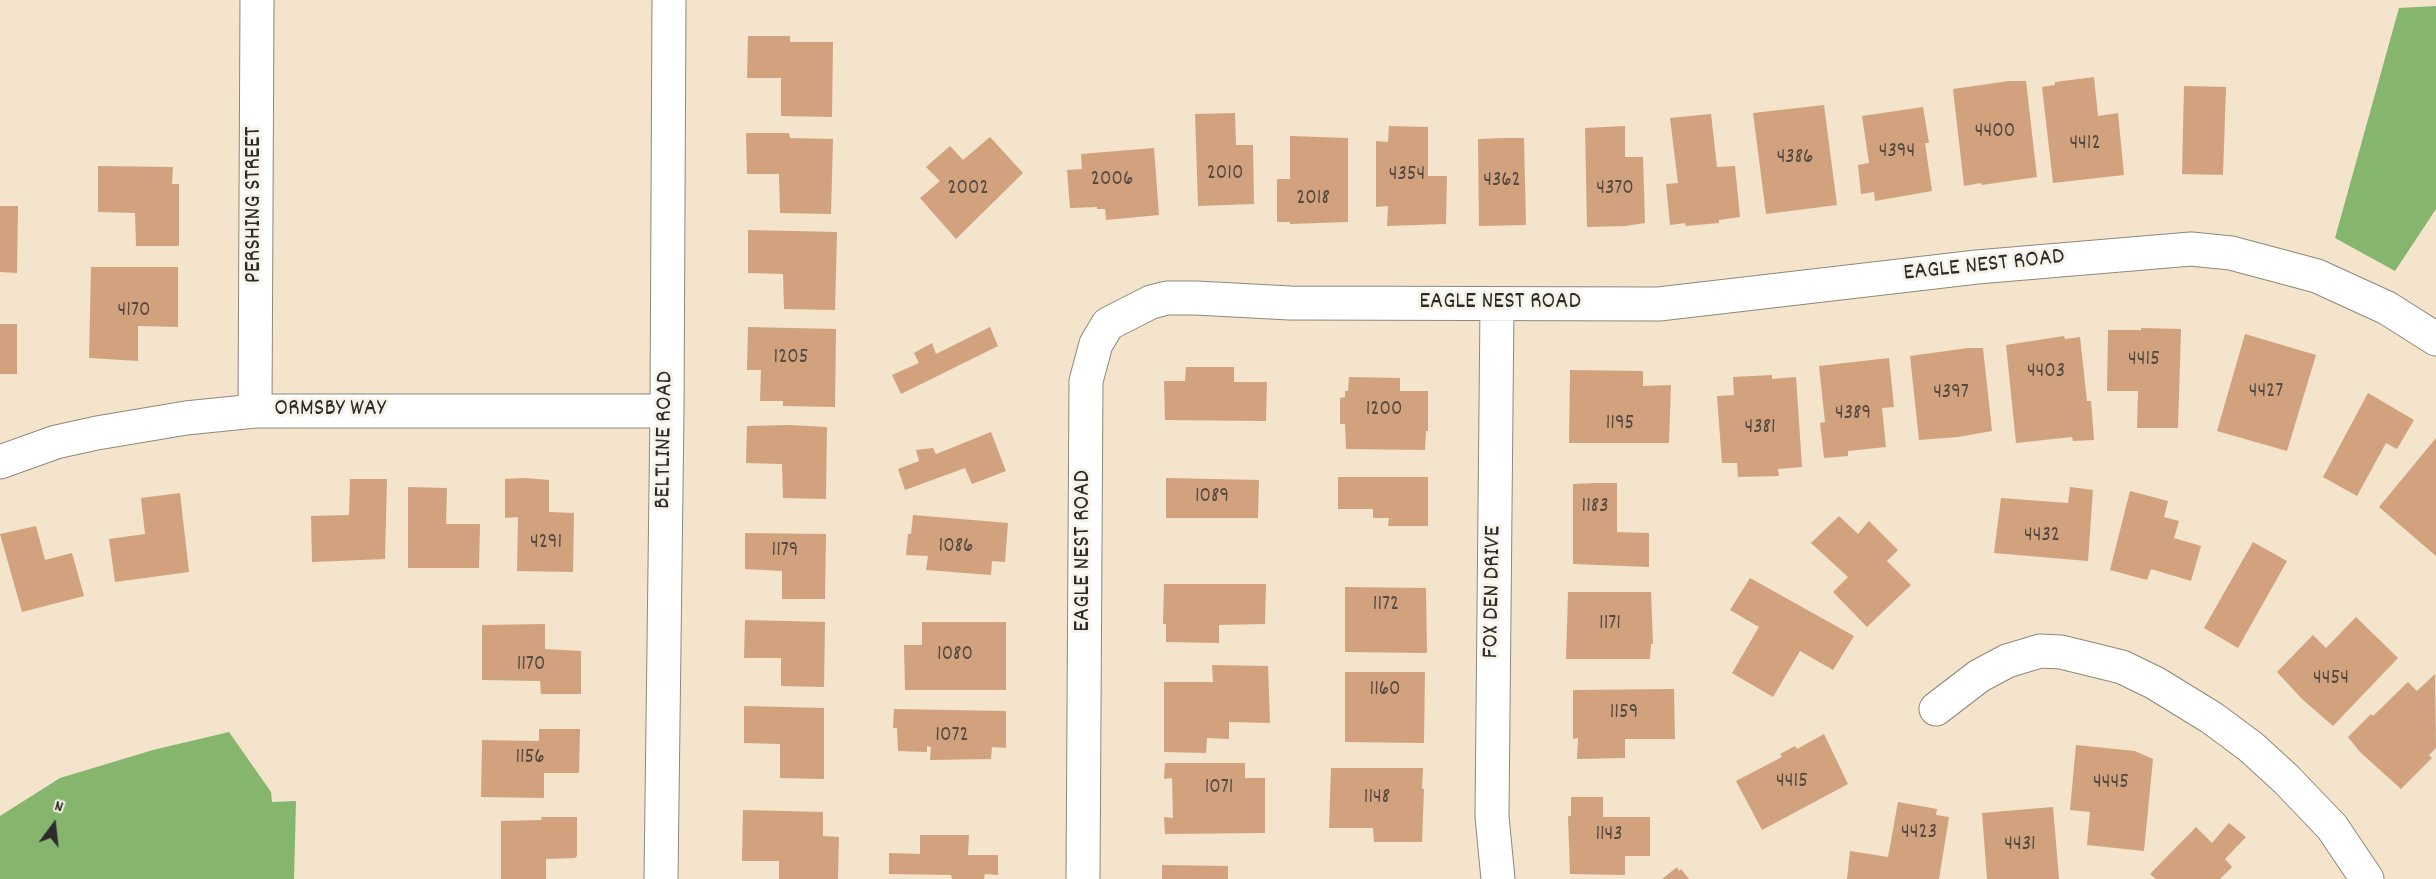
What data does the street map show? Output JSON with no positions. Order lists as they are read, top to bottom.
{
  "streets": {
    "street": [
      "PERSHING STREET",
      "EAGLE NEST ROAD",
      "ORMSBY WAY",
      "BELTLINE ROAD",
      "FOX DEN DRIVE"
    ]
  },
  "crossings": [
    ["PERSHING STREET", "ORMSBY WAY"],
    ["EAGLE NEST ROAD", "FOX DEN DRIVE"],
    ["ORMSBY WAY", "BELTLINE ROAD"]
  ],
  "house_numbers": [
    "4400",
    "4412",
    "4394",
    "4386",
    "2010",
    "4354",
    "2006",
    "4362",
    "2002",
    "4370",
    "2018",
    "4170",
    "1205",
    "4415",
    "4403",
    "4427",
    "4397",
    "1200",
    "4389",
    "1195",
    "4381",
    "1089",
    "1183",
    "4432",
    "4291",
    "1086",
    "1179",
    "1172",
    "1171",
    "1080",
    "1170",
    "4454",
    "1160",
    "1159",
    "1072",
    "1156",
    "4415",
    "4445",
    "1071",
    "1148",
    "4423",
    "1143",
    "4431"
  ],
  "north": "top"
}
